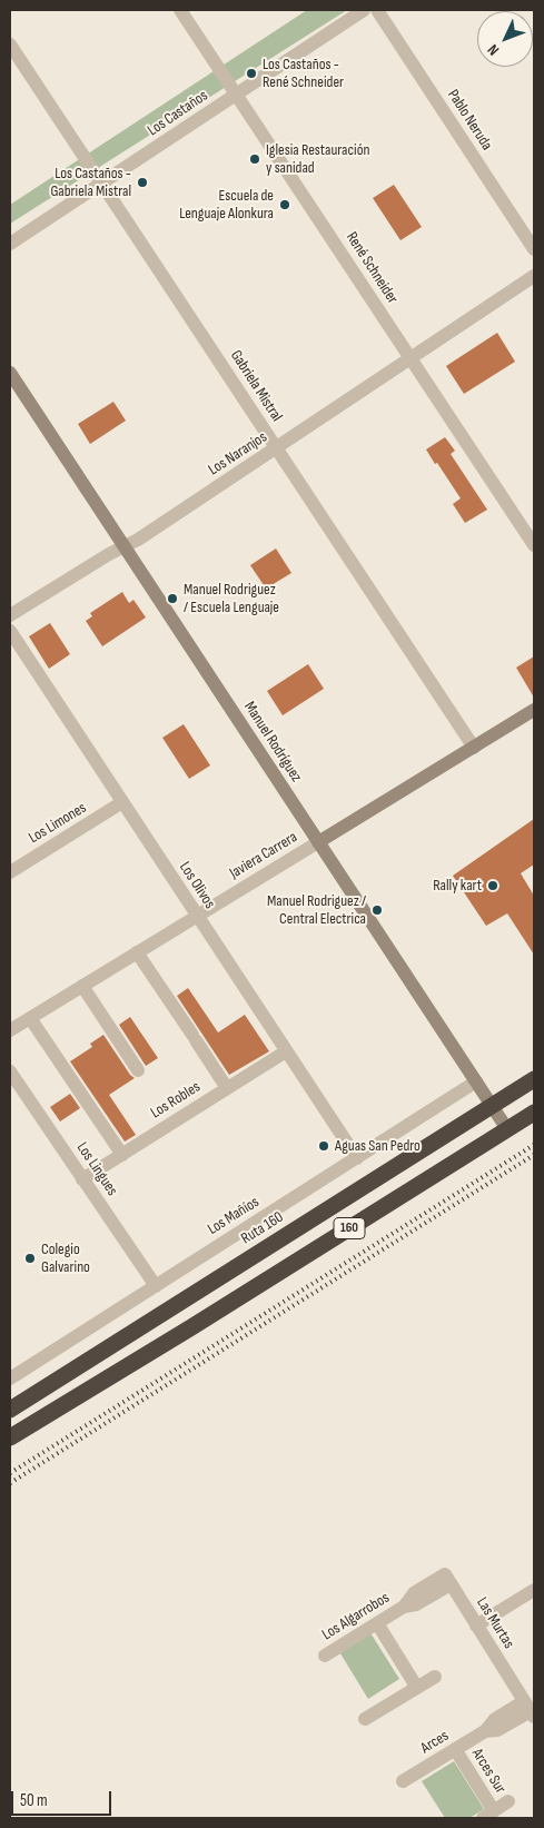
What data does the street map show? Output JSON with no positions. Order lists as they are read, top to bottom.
{
  "streets": {
    "highway": ["Ruta 160", "160"],
    "street": [
      "Los Castaños",
      "Pablo Neruda",
      "René Schneider",
      "Gabriela Mistral",
      "Los Naranjos",
      "Manuel Rodríguez",
      "Los Limones",
      "Javiera Carrera",
      "Los Olivos",
      "Los Robles",
      "Los Lingues",
      "Los Mañíos",
      "Los Algarrobos",
      "Las Murtas",
      "Arces",
      "Arces Sur"
    ]
  },
  "crossings": [
    ["Los Castaños", "René Schneider"],
    ["Los Castaños", "Gabriela Mistral"],
    ["René Schneider", "Los Naranjos"],
    ["Gabriela Mistral", "Los Naranjos"],
    ["Gabriela Mistral", "Javiera Carrera"],
    ["Los Naranjos", "Manuel Rodríguez"],
    ["Manuel Rodríguez", "Javiera Carrera"],
    ["Manuel Rodríguez", "Los Mañíos"],
    ["Manuel Rodríguez", "Ruta 160"],
    ["Manuel Rodríguez", "160"],
    ["Los Limones", "Los Olivos"],
    ["Javiera Carrera", "Los Olivos"],
    ["Los Olivos", "Los Robles"],
    ["Los Olivos", "Los Mañíos"],
    ["Los Robles", "Los Lingues"],
    ["Los Lingues", "Los Mañíos"],
    ["Los Algarrobos", "Las Murtas"],
    ["Las Murtas", "Arces"],
    ["Arces", "Arces Sur"]
  ],
  "places": [
    "Los Castaños - René Schneider",
    "Iglesia Restauración y sanidad",
    "Los Castaños - Gabriela Mistral",
    "Escuela de Lenguaje Alonkura",
    "Manuel Rodriguez / Escuela Lenguaje",
    "Rally kart",
    "Manuel Rodriguez / Central Electrica",
    "Aguas San Pedro",
    "Colegio Galvarino"
  ],
  "scale_bar": "50 m",
  "north": "bottom left"
}
